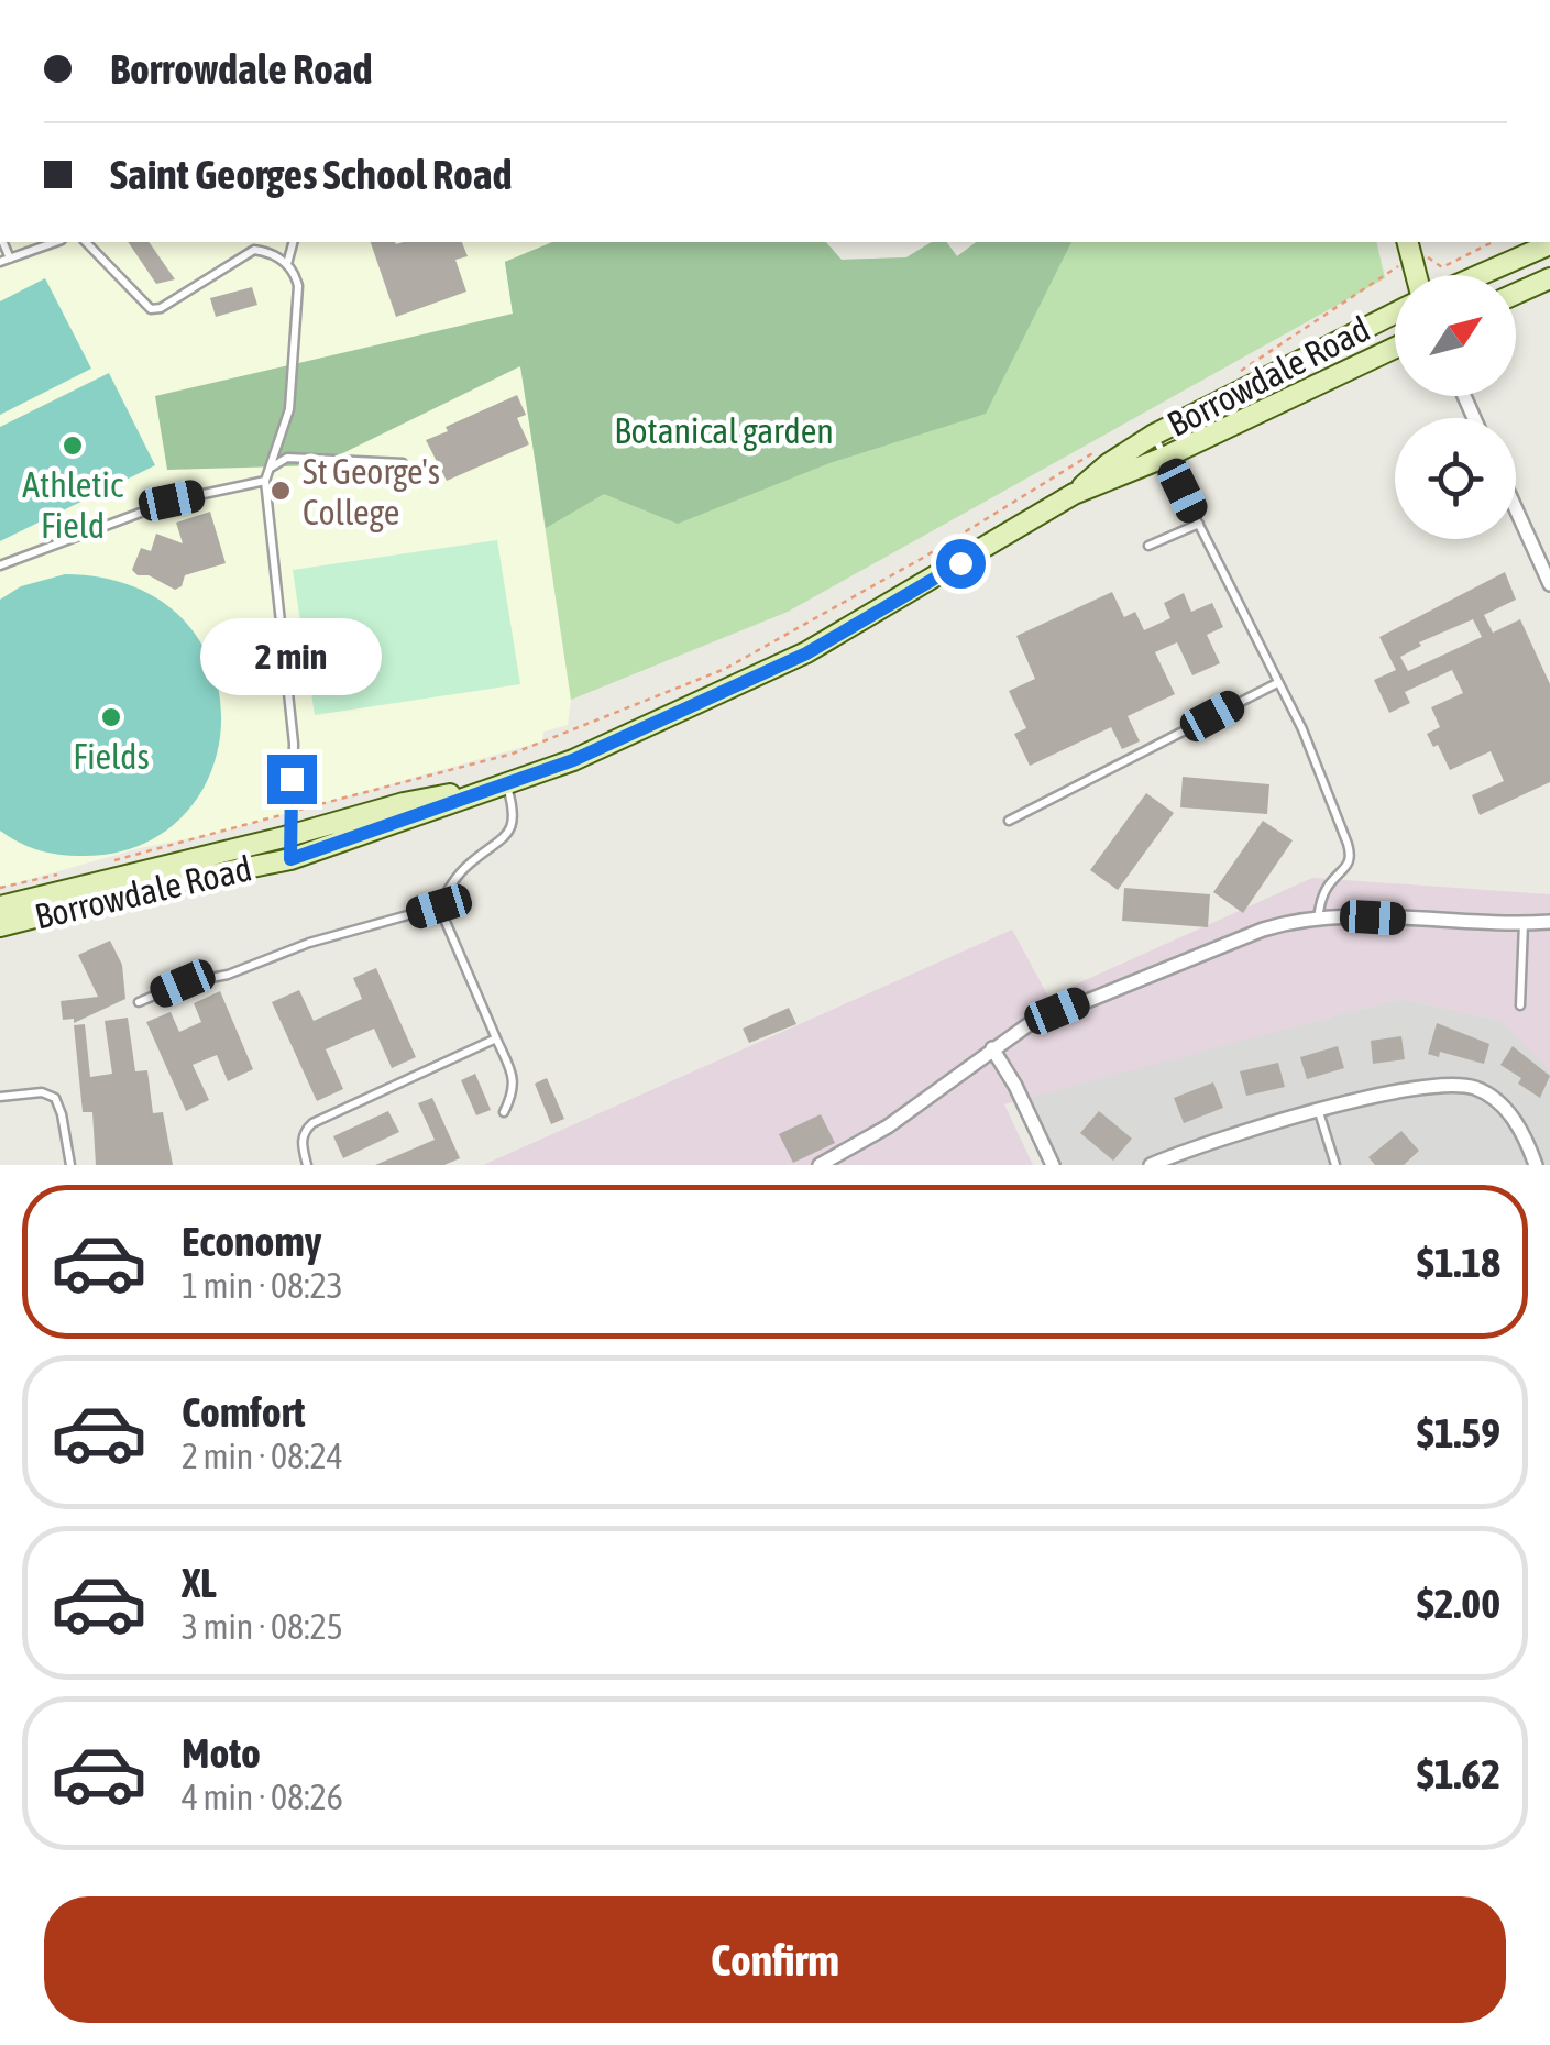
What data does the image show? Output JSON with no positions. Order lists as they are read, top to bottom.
{
  "streets": {
    "main road": ["Borrowdale Road"]
  },
  "parks": ["Botanical garden"],
  "places": ["Athletic Field", "St George's College", "Fields"],
  "north": "top right",
  "page": {
    "banner": ["Borrowdale Road", "Saint Georges School Road"],
    "bubble": "2 min",
    "list": [
      {
        "name": "Economy",
        "note": "1 min · 08:23",
        "value": "$1.18"
      },
      {
        "name": "Comfort",
        "note": "2 min · 08:24",
        "value": "$1.59"
      },
      {
        "name": "XL",
        "note": "3 min · 08:25",
        "value": "$2.00"
      },
      {
        "name": "Moto",
        "note": "4 min · 08:26",
        "value": "$1.62"
      }
    ],
    "buttons": "Confirm"
  }
}
